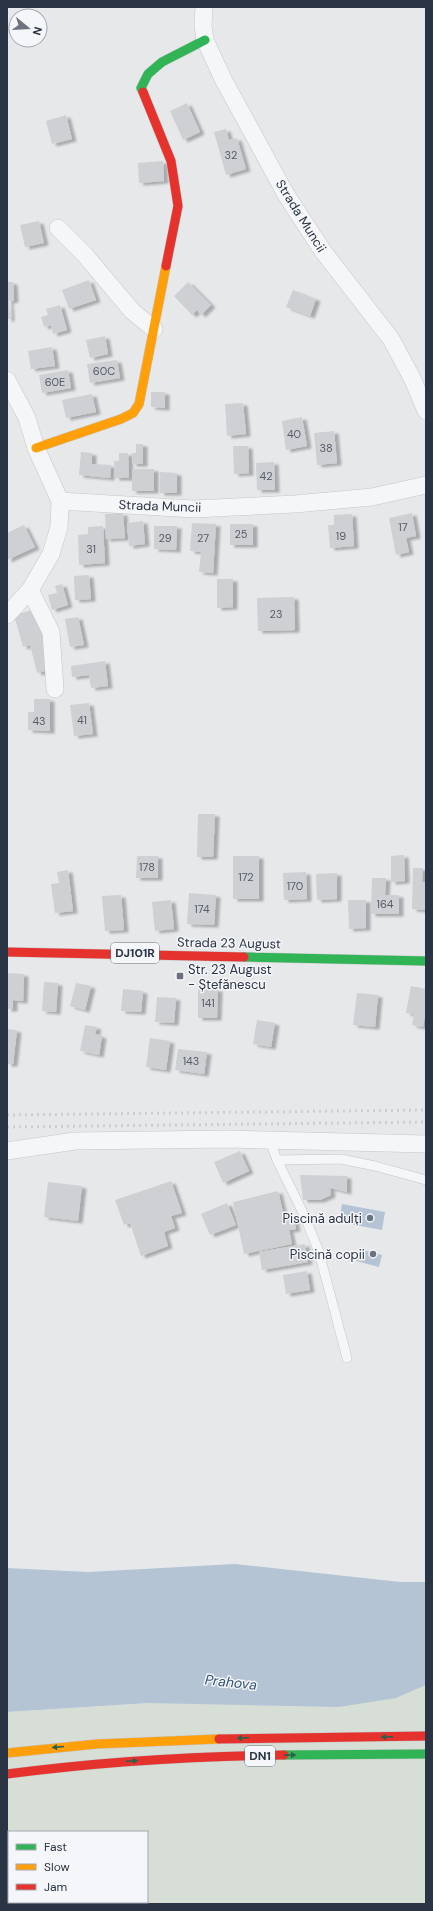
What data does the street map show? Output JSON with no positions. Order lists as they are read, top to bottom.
{
  "streets": {
    "main road": ["Strada 23 August", "DJ101R", "DN1"],
    "street": ["Strada Muncii"]
  },
  "water": ["Prahova"],
  "places": {
    "transit": ["Str. 23 August - Ștefănescu"],
    "other": ["Piscină adulți", "Piscină copii"]
  },
  "house_numbers": [
    "32",
    "60C",
    "60E",
    "40",
    "38",
    "42",
    "17",
    "25",
    "19",
    "29",
    "27",
    "31",
    "23",
    "41",
    "43",
    "178",
    "172",
    "170",
    "164",
    "174",
    "141",
    "143"
  ],
  "legend": ["Fast", "Slow", "Jam"],
  "north": "right"
}
